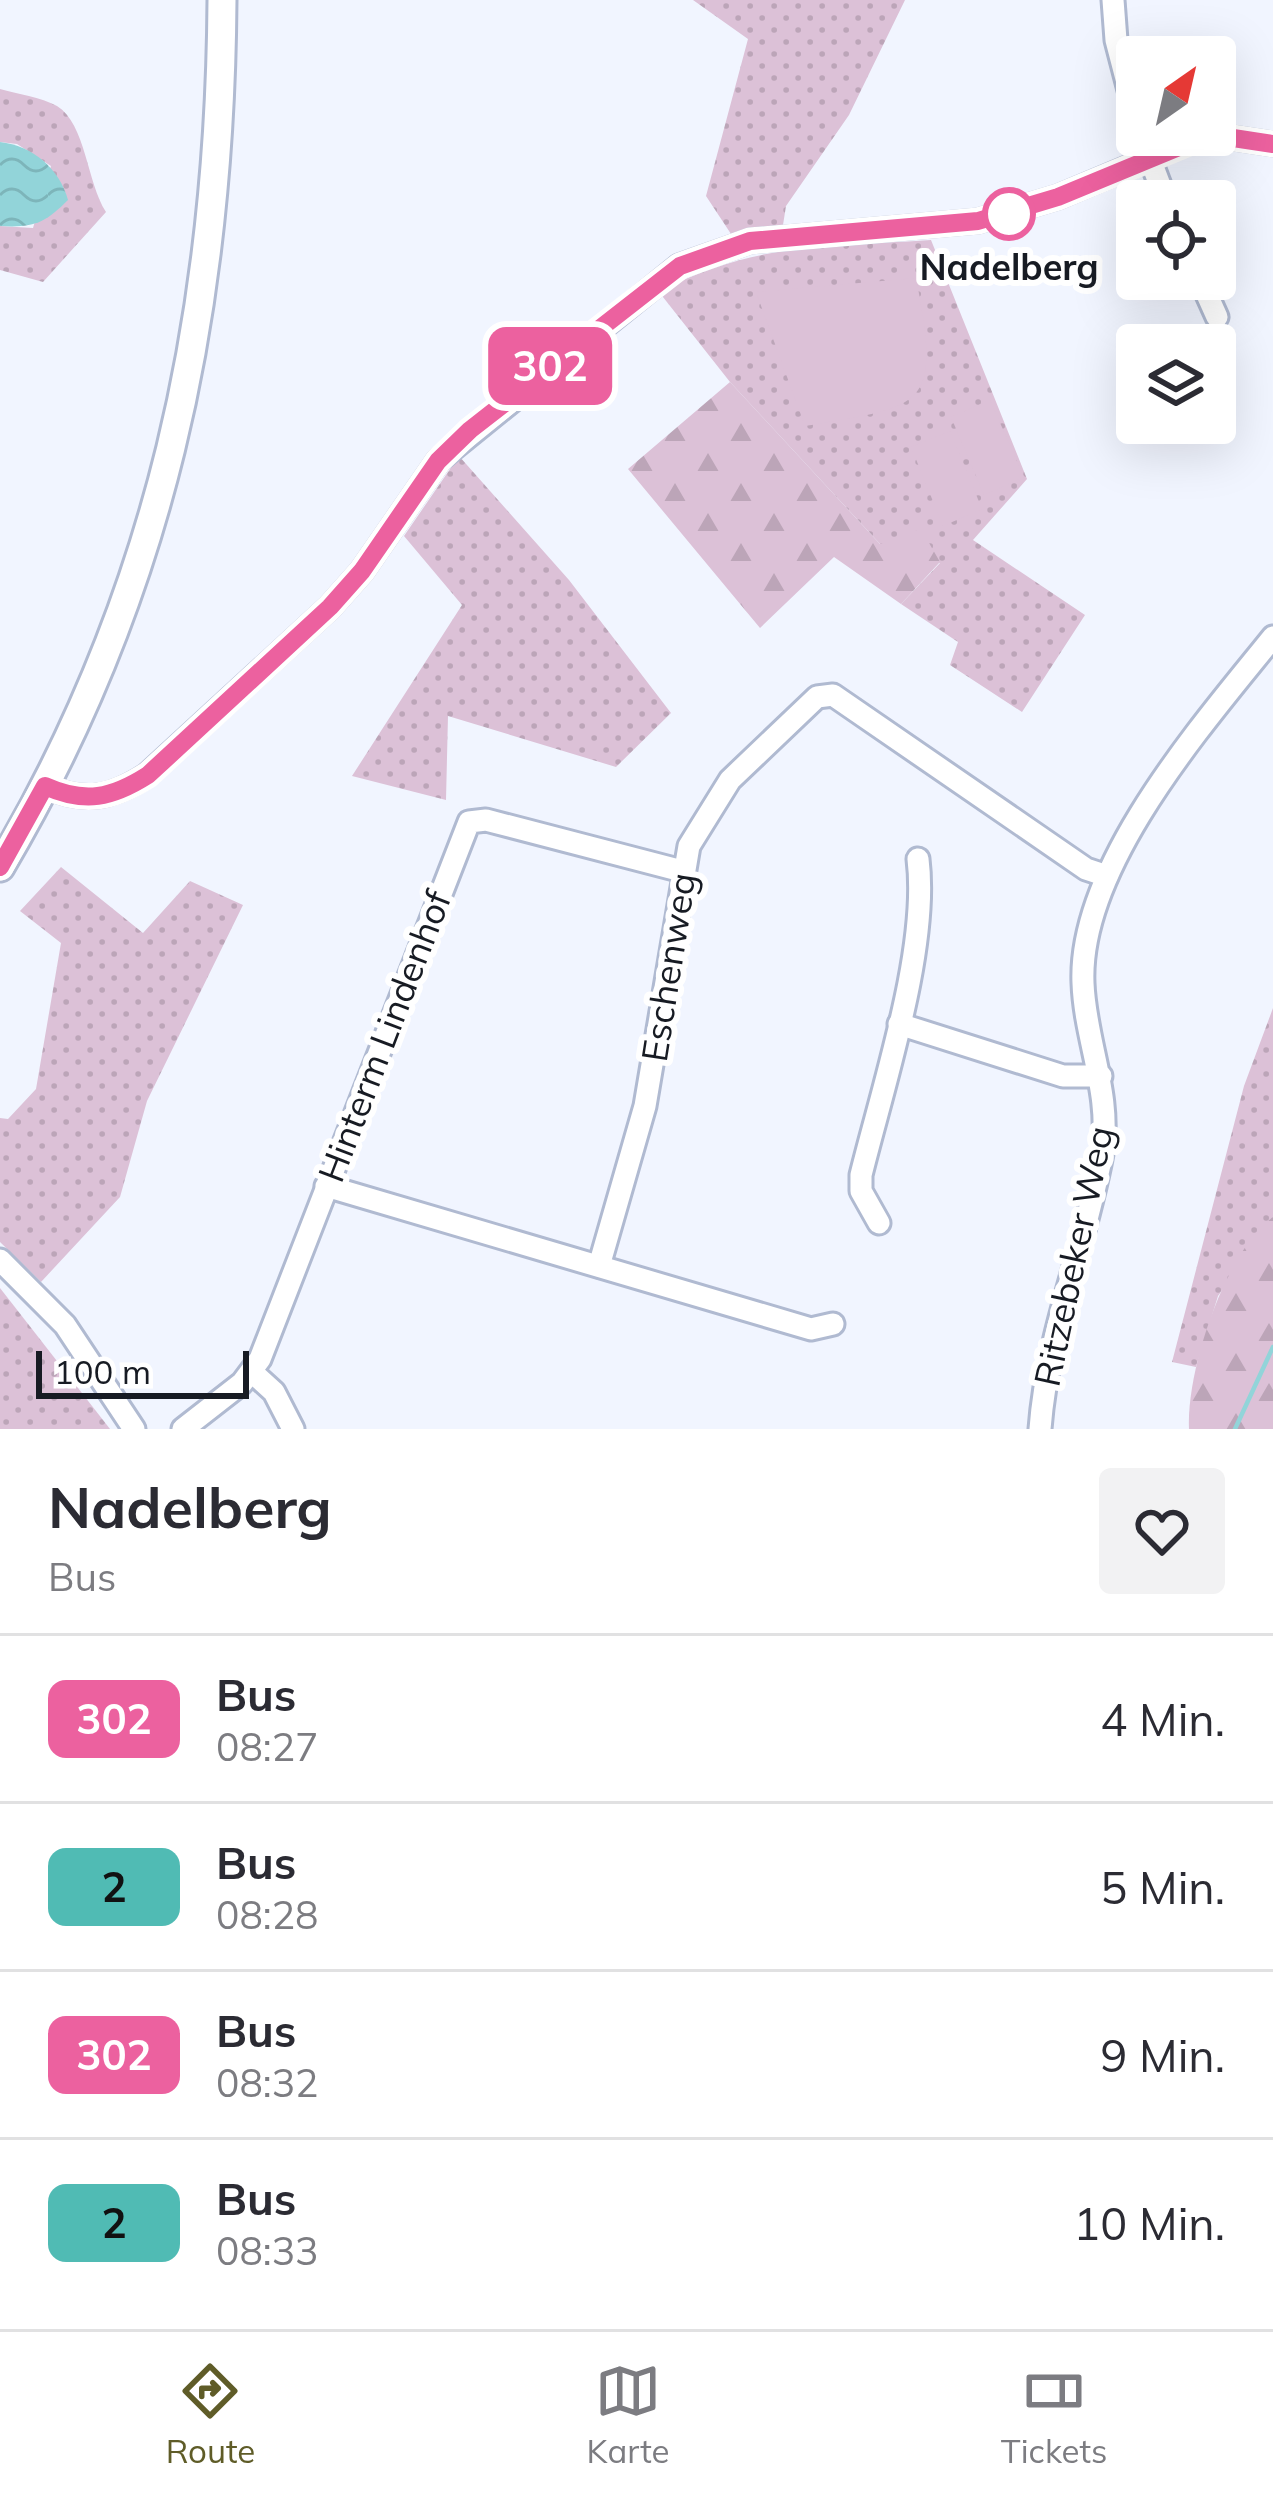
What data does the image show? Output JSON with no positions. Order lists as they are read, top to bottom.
{
  "streets": {
    "street": ["Eschenweg", "Hinterm Lindenhof", "Ritzebeker Weg"]
  },
  "crossings": [
    ["Eschenweg", "Hinterm Lindenhof"],
    ["Eschenweg", "Ritzebeker Weg"]
  ],
  "places": ["Nadelberg"],
  "lines": ["bus line 302"],
  "scale_bar": "100 m",
  "north": "top right",
  "page": {
    "on_map": "302",
    "scale": "100 m",
    "heading": ["Nadelberg", "Bus"],
    "list": [
      {
        "mark": "302",
        "name": "Bus",
        "note": "08:27",
        "value": "4 Min."
      },
      {
        "mark": "2",
        "name": "Bus",
        "note": "08:28",
        "value": "5 Min."
      },
      {
        "mark": "302",
        "name": "Bus",
        "note": "08:32",
        "value": "9 Min."
      },
      {
        "mark": "2",
        "name": "Bus",
        "note": "08:33",
        "value": "10 Min."
      }
    ],
    "tabs": ["Route", "Karte", "Tickets"]
  }
}
